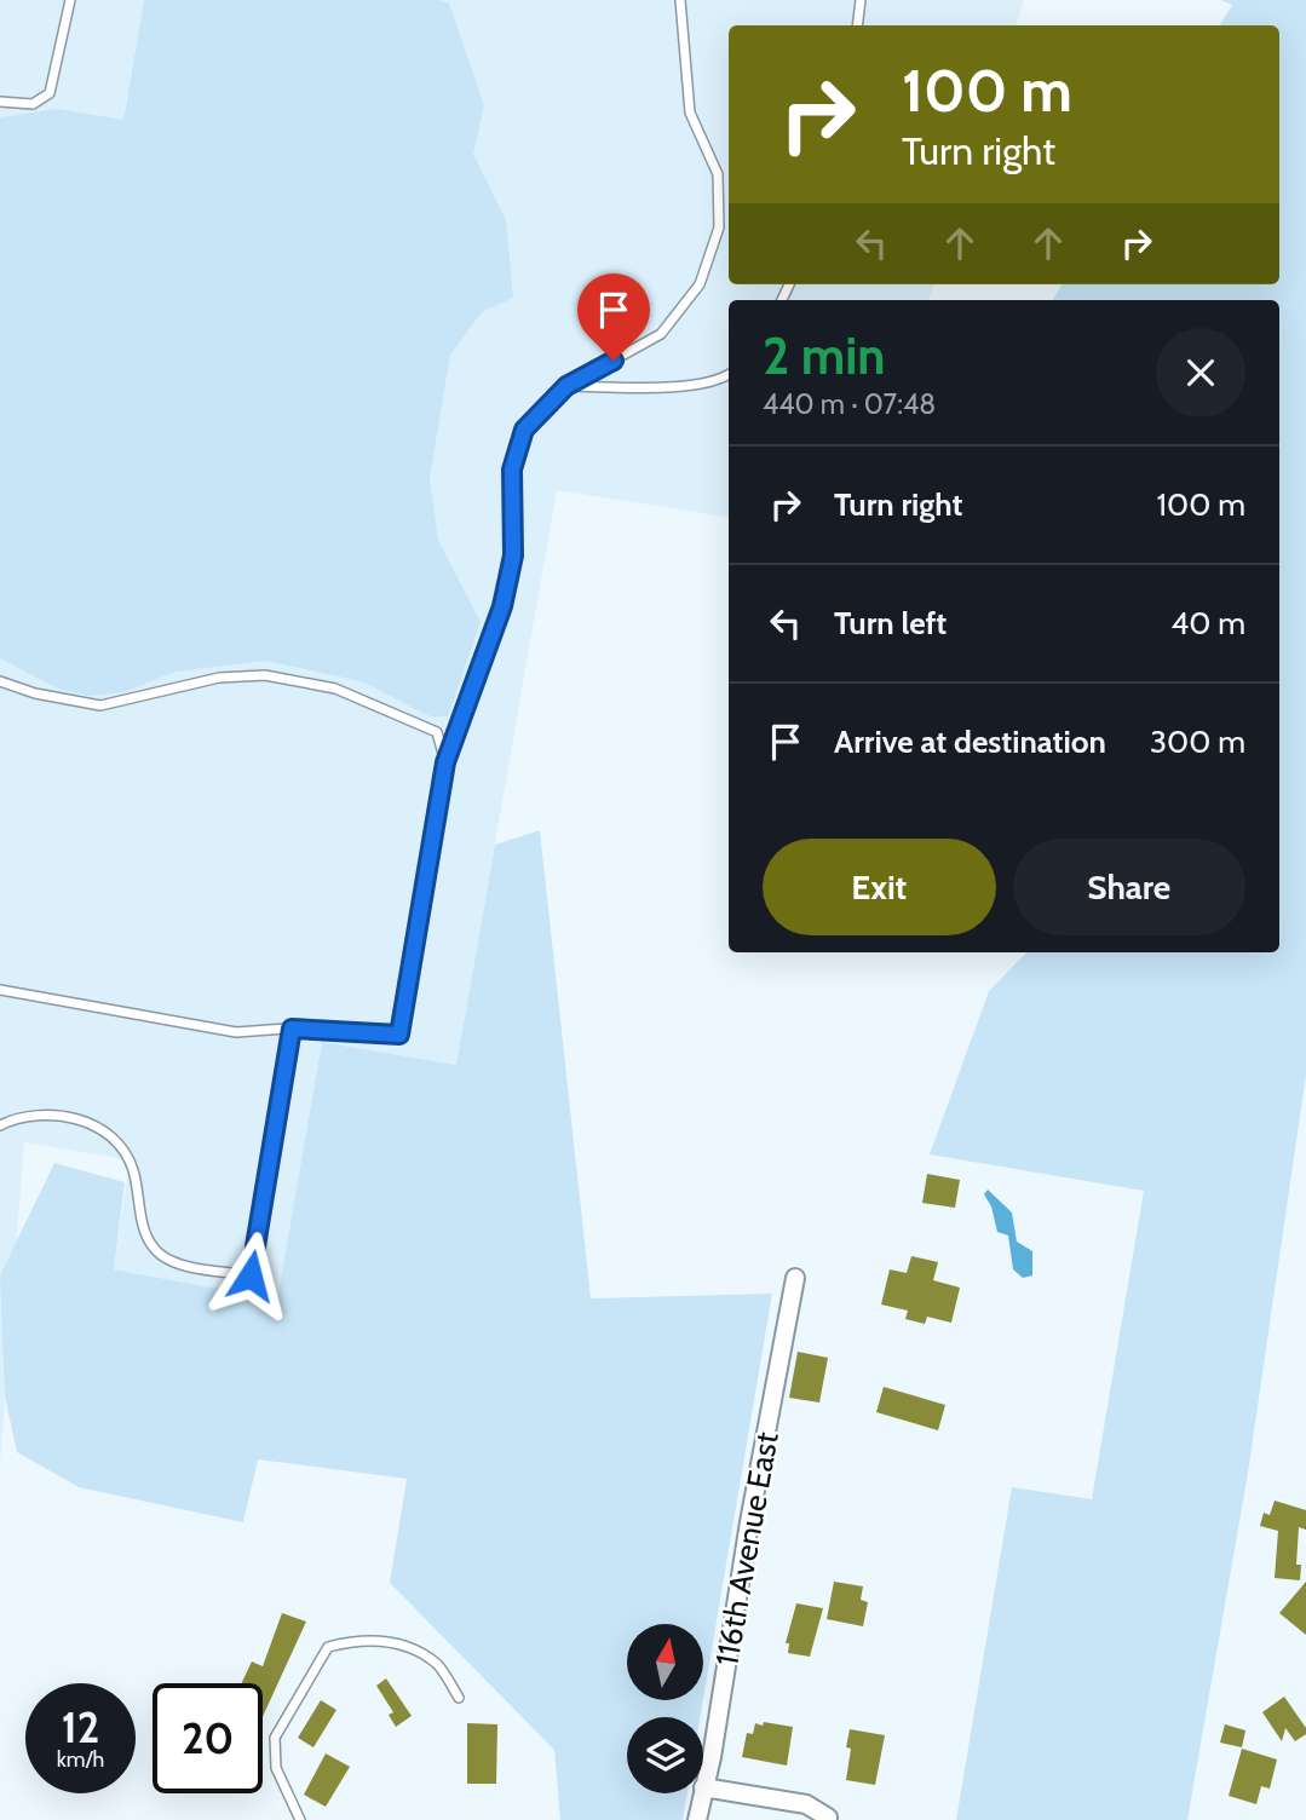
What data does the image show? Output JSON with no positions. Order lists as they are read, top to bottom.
{
  "streets": {
    "street": ["116th Avenue East"]
  },
  "north": "top",
  "page": {
    "turn": ["100 m", "Turn right"],
    "heading": ["2 min", "440 m · 07:48"],
    "list": [
      {
        "name": "Turn right",
        "value": "100 m"
      },
      {
        "name": "Turn left",
        "value": "40 m"
      },
      {
        "name": "Arrive at destination",
        "value": "300 m"
      }
    ],
    "buttons": ["Exit", "Share"],
    "speed": "12 km/h",
    "limit": "20"
  }
}
